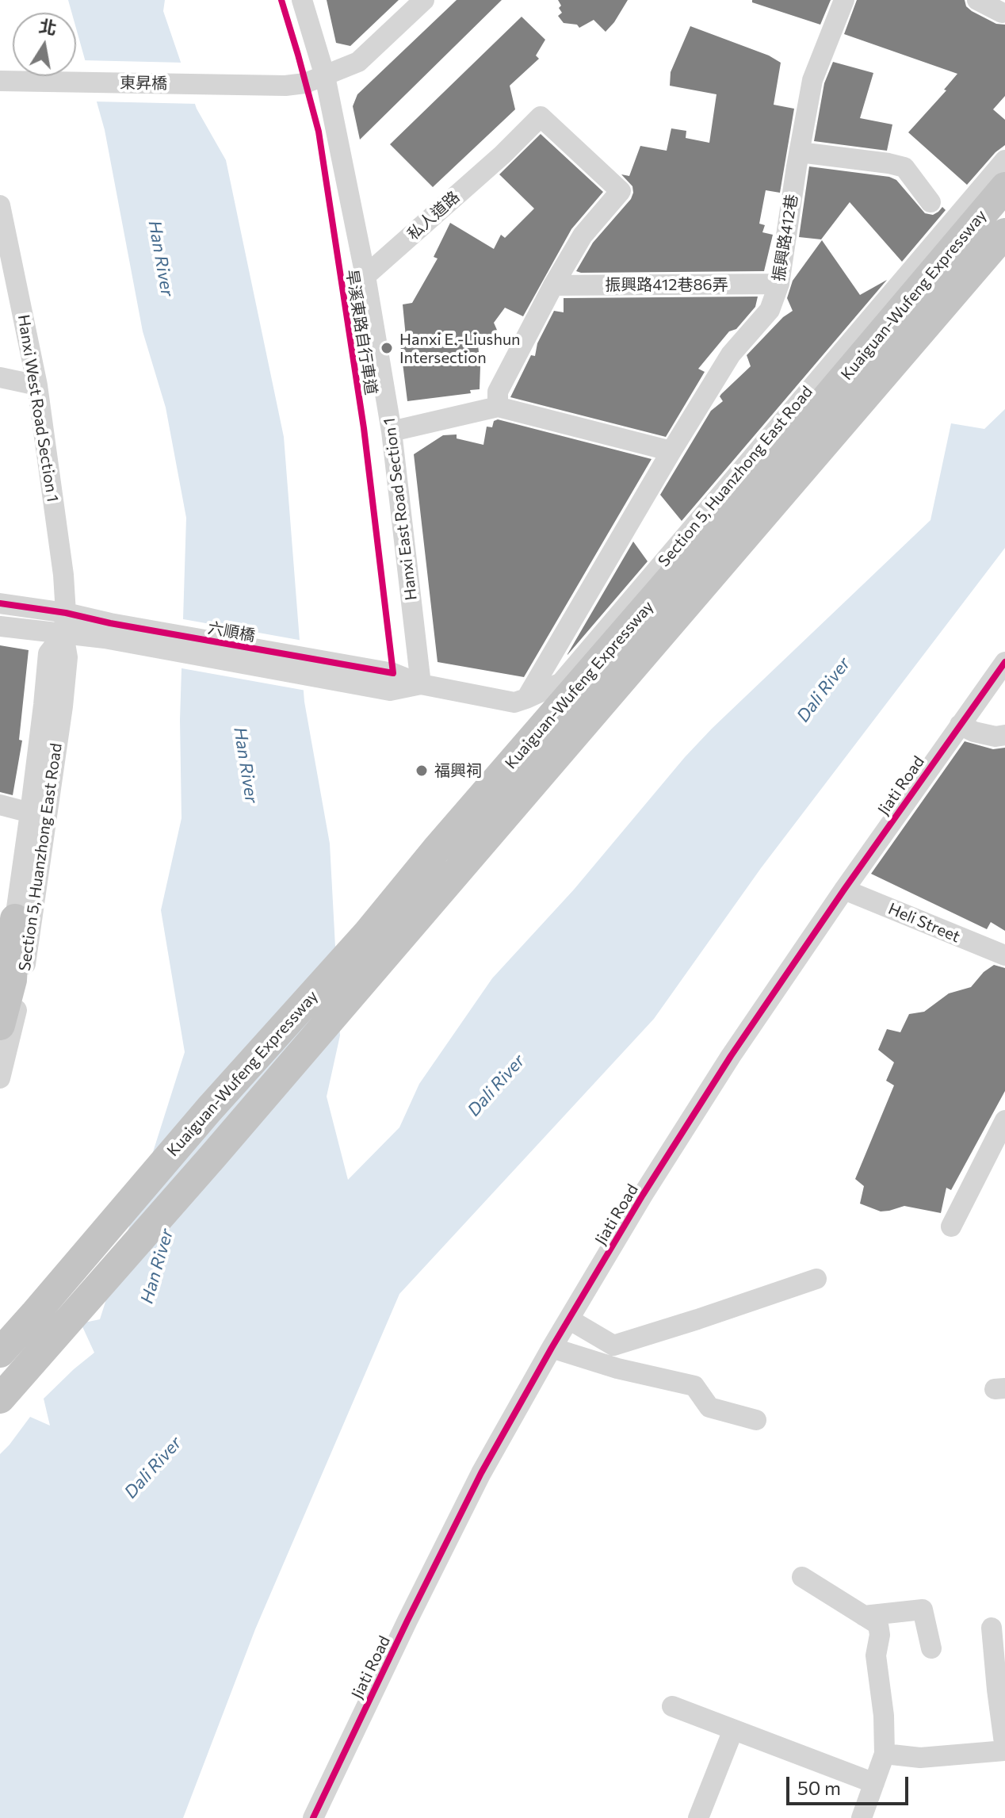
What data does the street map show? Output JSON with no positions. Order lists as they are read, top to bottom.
{
  "streets": {
    "highway": ["Kuaiguan-Wufeng Expressway"],
    "street": [
      "東昇橋",
      "私人道路",
      "振興路412巷",
      "振興路412巷86弄",
      "Hanxi West Road Section 1",
      "Section 5, Huanzhong East Road",
      "Hanxi East Road Section 1",
      "六順橋",
      "Jiati Road",
      "Heli Street"
    ],
    "cycle path": ["旱溪東路自行車道"]
  },
  "crossings": [
    ["東昇橋", "Hanxi East Road Section 1"],
    ["私人道路", "振興路412巷86弄"],
    ["私人道路", "Hanxi East Road Section 1"],
    ["振興路412巷", "振興路412巷86弄"],
    ["振興路412巷", "Section 5, Huanzhong East Road"],
    ["Hanxi West Road Section 1", "Section 5, Huanzhong East Road"],
    ["Hanxi West Road Section 1", "六順橋"],
    ["Section 5, Huanzhong East Road", "Hanxi East Road Section 1"],
    ["Section 5, Huanzhong East Road", "六順橋"],
    ["Hanxi East Road Section 1", "六順橋"],
    ["Jiati Road", "Heli Street"]
  ],
  "water": ["Han River", "Dali River"],
  "places": ["Hanxi E.-Liushun Intersection", "福興祠"],
  "scale_bar": "50 m",
  "north": "top"
}
